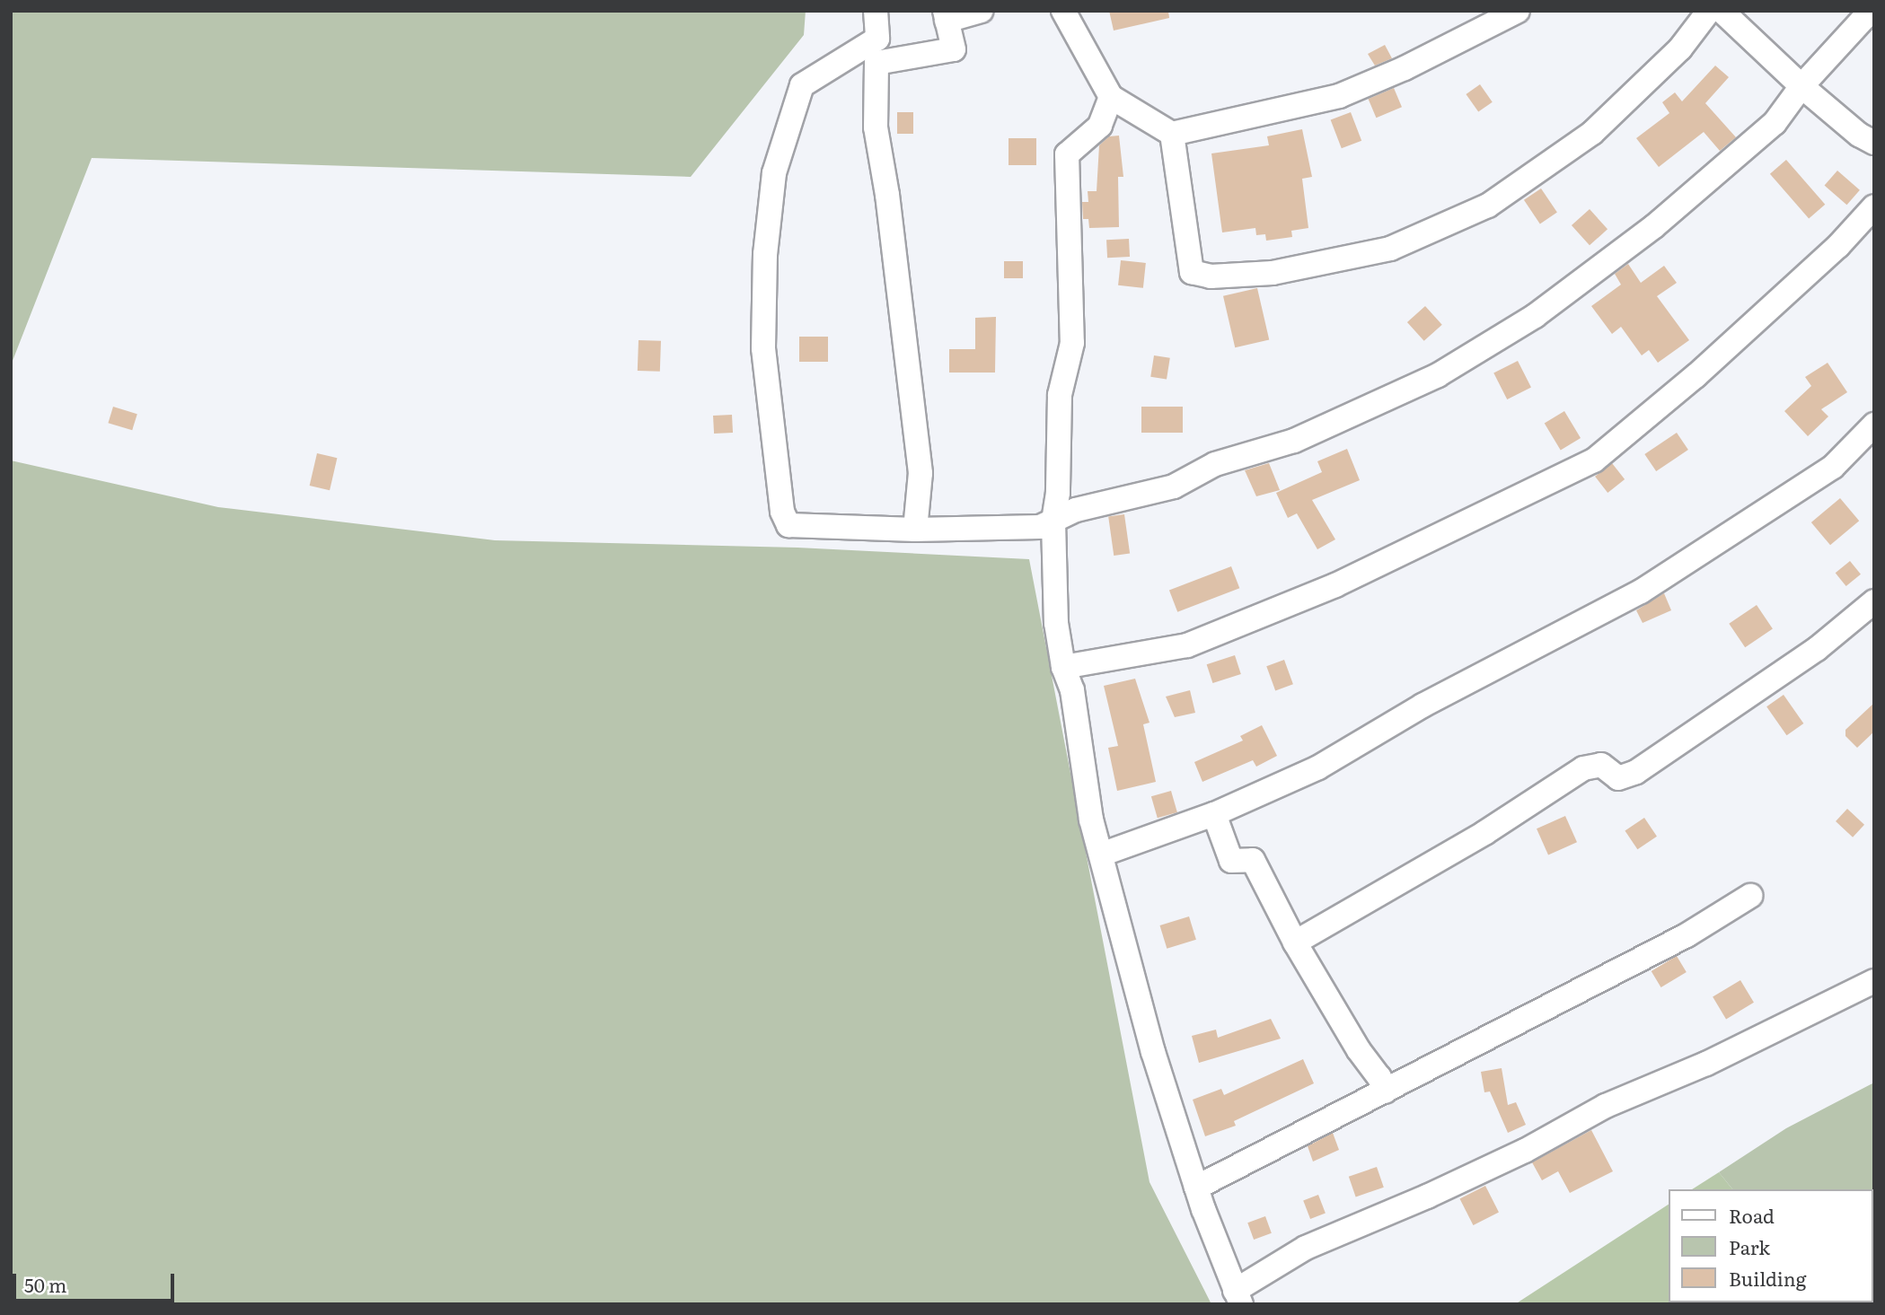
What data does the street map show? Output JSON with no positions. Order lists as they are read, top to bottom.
{
  "legend": ["Road", "Park", "Building"],
  "scale_bar": "50 m"
}
